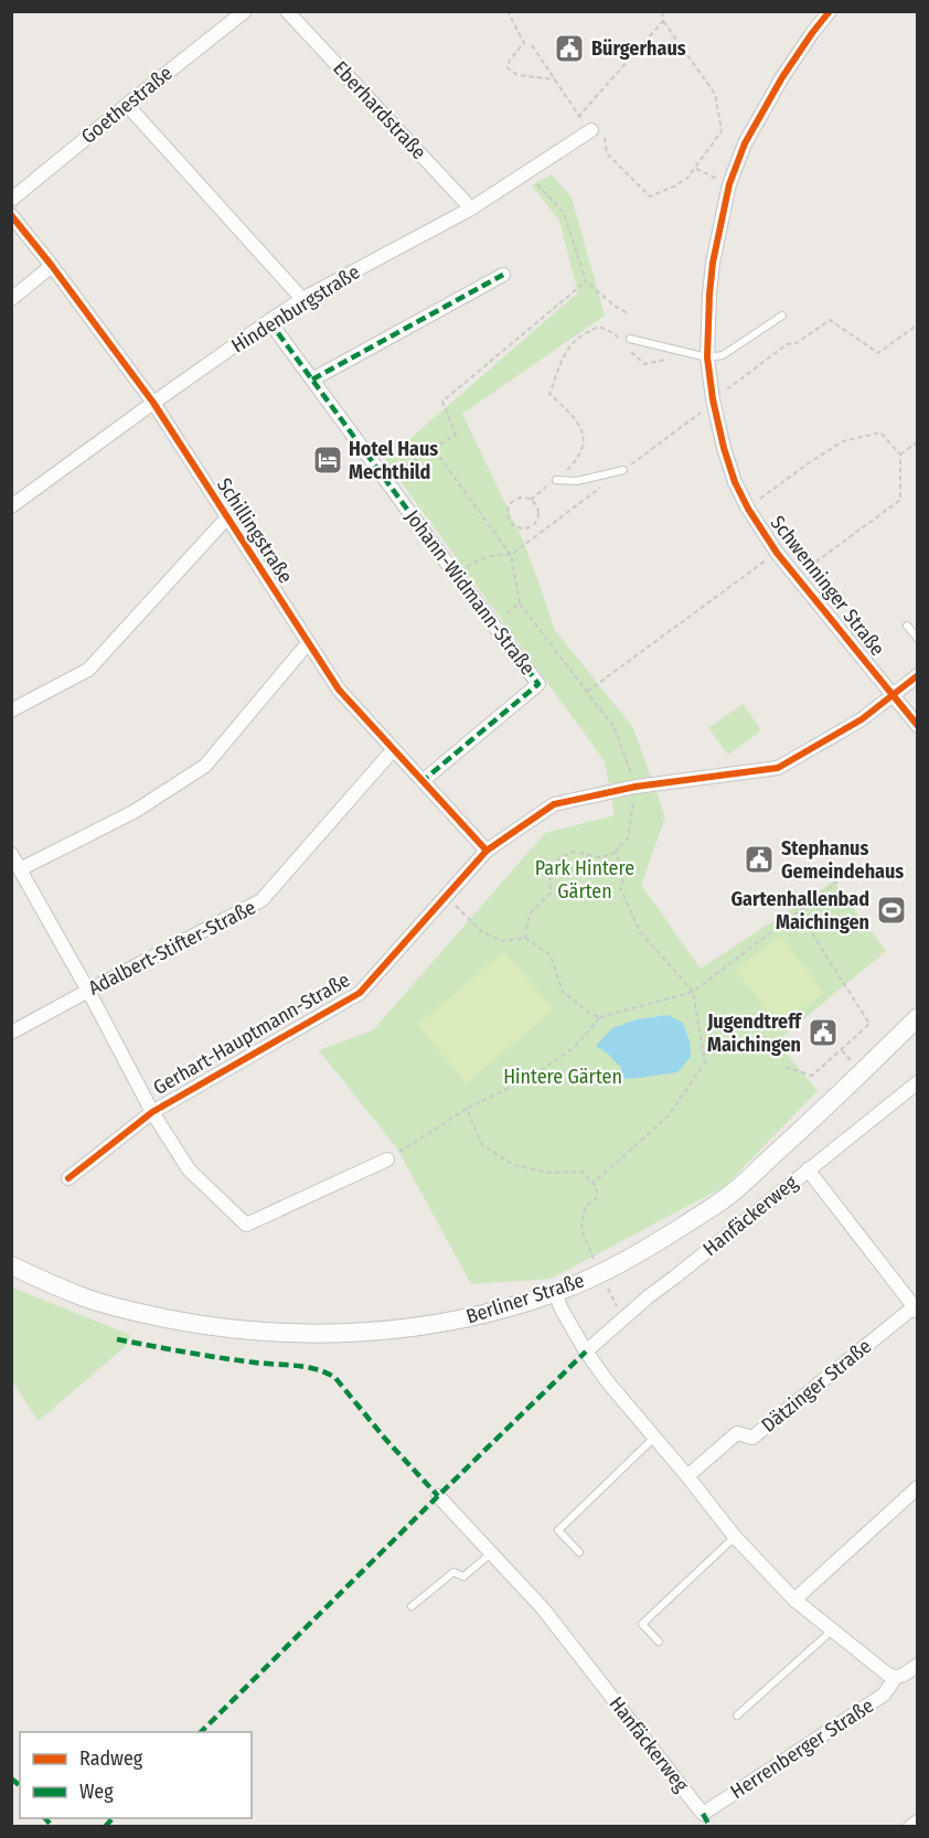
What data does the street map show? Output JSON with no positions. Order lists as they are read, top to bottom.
{
  "streets": {
    "main road": ["Berliner Straße"],
    "street": [
      "Goethestraße",
      "Eberhardstraße",
      "Hindenburgstraße",
      "Schillingstraße",
      "Schwenninger Straße",
      "Johann-Widmann-Straße",
      "Adalbert-Stifter-Straße",
      "Gerhart-Hauptmann-Straße",
      "Hanfäckerweg",
      "Dätzinger Straße",
      "Herrenberger Straße"
    ]
  },
  "crossings": [
    ["Eberhardstraße", "Hindenburgstraße"],
    ["Hindenburgstraße", "Schillingstraße"],
    ["Hindenburgstraße", "Johann-Widmann-Straße"],
    ["Schillingstraße", "Johann-Widmann-Straße"],
    ["Schillingstraße", "Adalbert-Stifter-Straße"],
    ["Schillingstraße", "Gerhart-Hauptmann-Straße"],
    ["Schwenninger Straße", "Gerhart-Hauptmann-Straße"],
    ["Hanfäckerweg", "Herrenberger Straße"],
    ["Berliner Straße", "Herrenberger Straße"],
    ["Dätzinger Straße", "Herrenberger Straße"]
  ],
  "parks": ["Park Hintere Gärten", "Hintere Gärten"],
  "places": {
    "public building": ["Bürgerhaus", "Stephanus Gemeindehaus", "Jugendtreff Maichingen"],
    "hotel": ["Hotel Haus Mechthild"],
    "sports": ["Gartenhallenbad Maichingen"]
  },
  "legend": ["Radweg", "Weg"]
}
